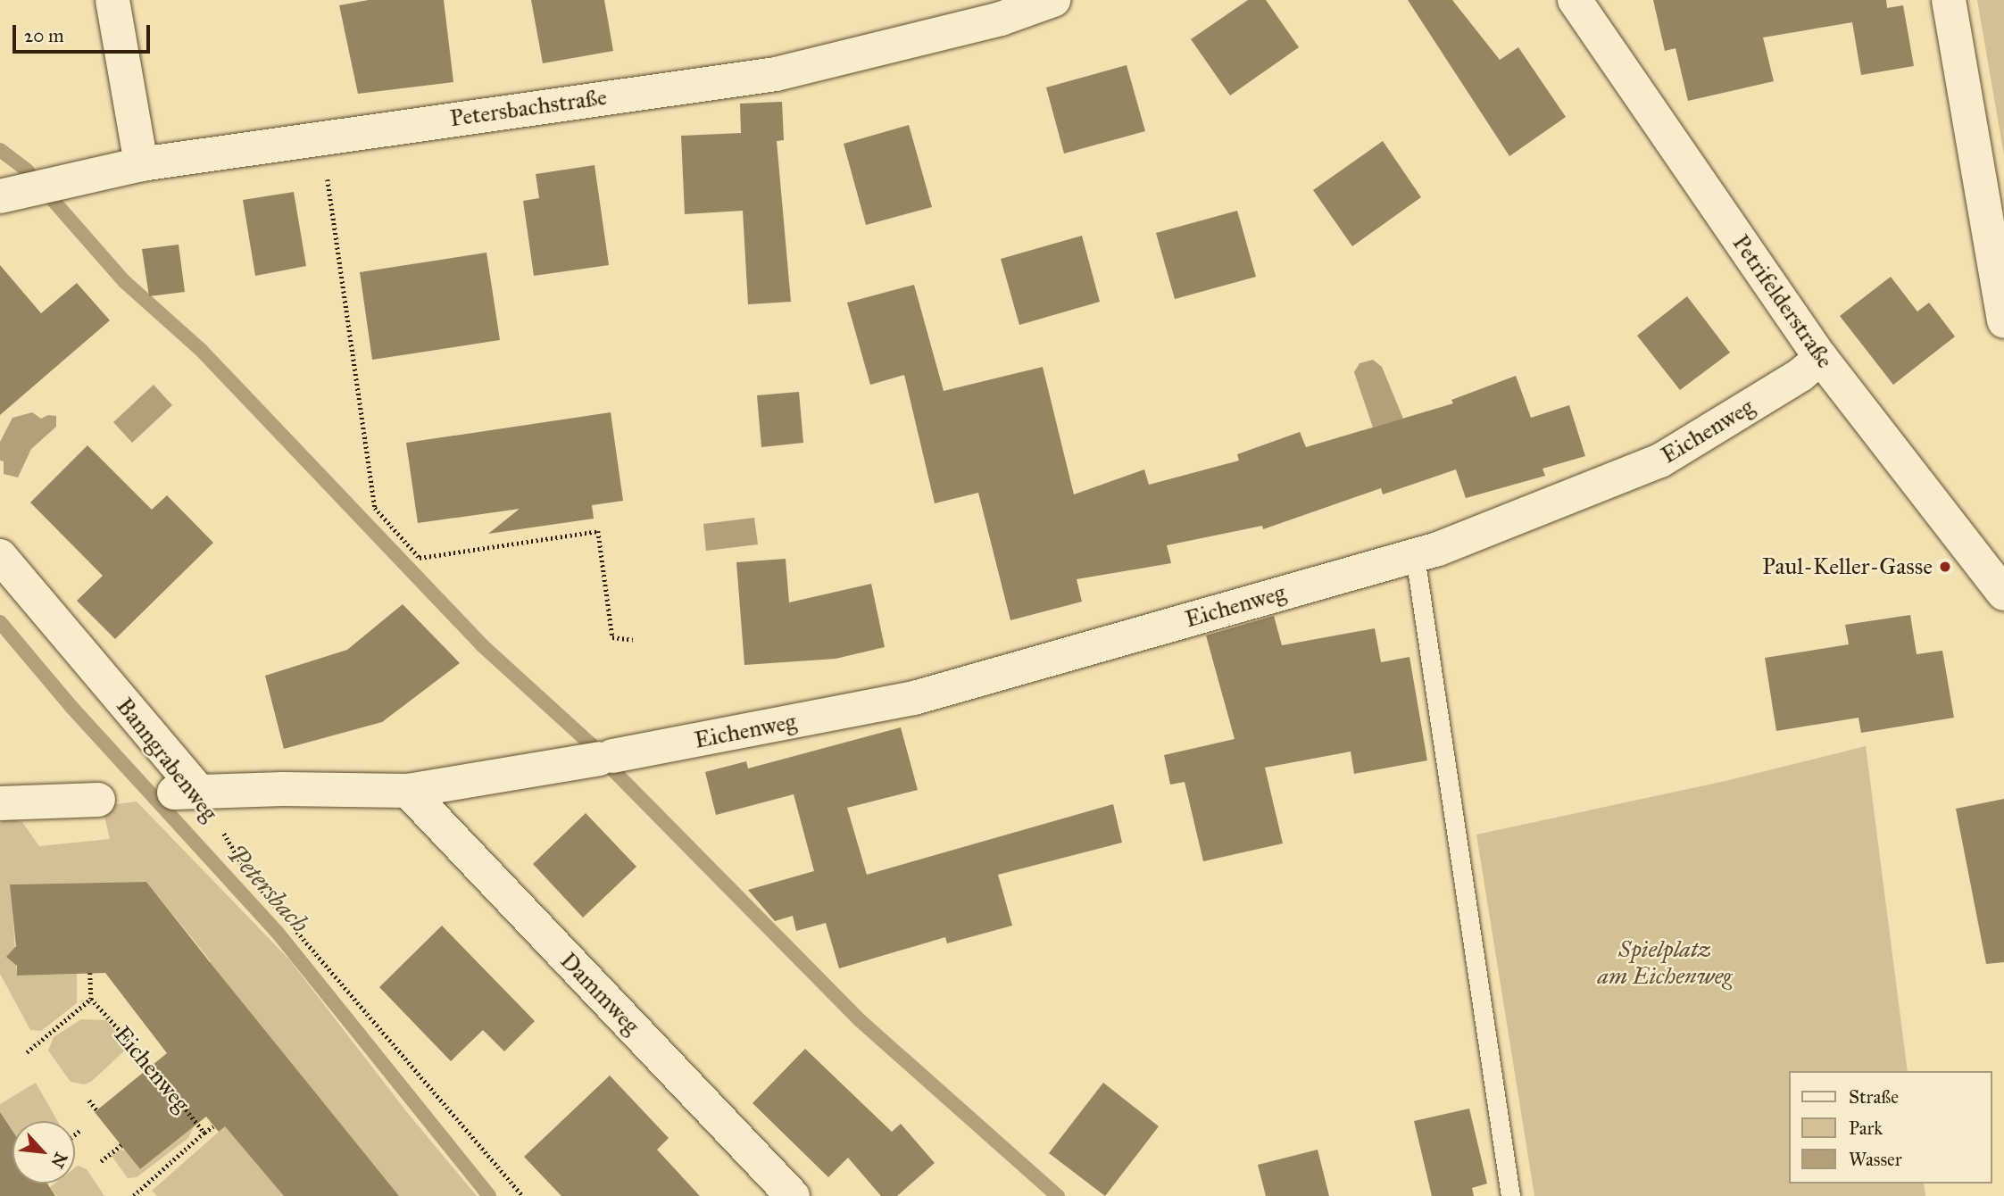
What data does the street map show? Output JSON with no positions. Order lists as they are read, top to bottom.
{
  "streets": {
    "street": [
      "Petersbachstraße",
      "Petrifelderstraße",
      "Eichenweg",
      "Banngrabenweg",
      "Dammweg"
    ]
  },
  "crossings": [
    ["Petrifelderstraße", "Eichenweg"],
    ["Eichenweg", "Banngrabenweg"],
    ["Eichenweg", "Dammweg"]
  ],
  "water": ["Petersbach"],
  "parks": ["Spielplatz am Eichenweg"],
  "places": ["Paul-Keller-Gasse"],
  "legend": ["Straße", "Park", "Wasser"],
  "scale_bar": "20 m",
  "north": "bottom right"
}
